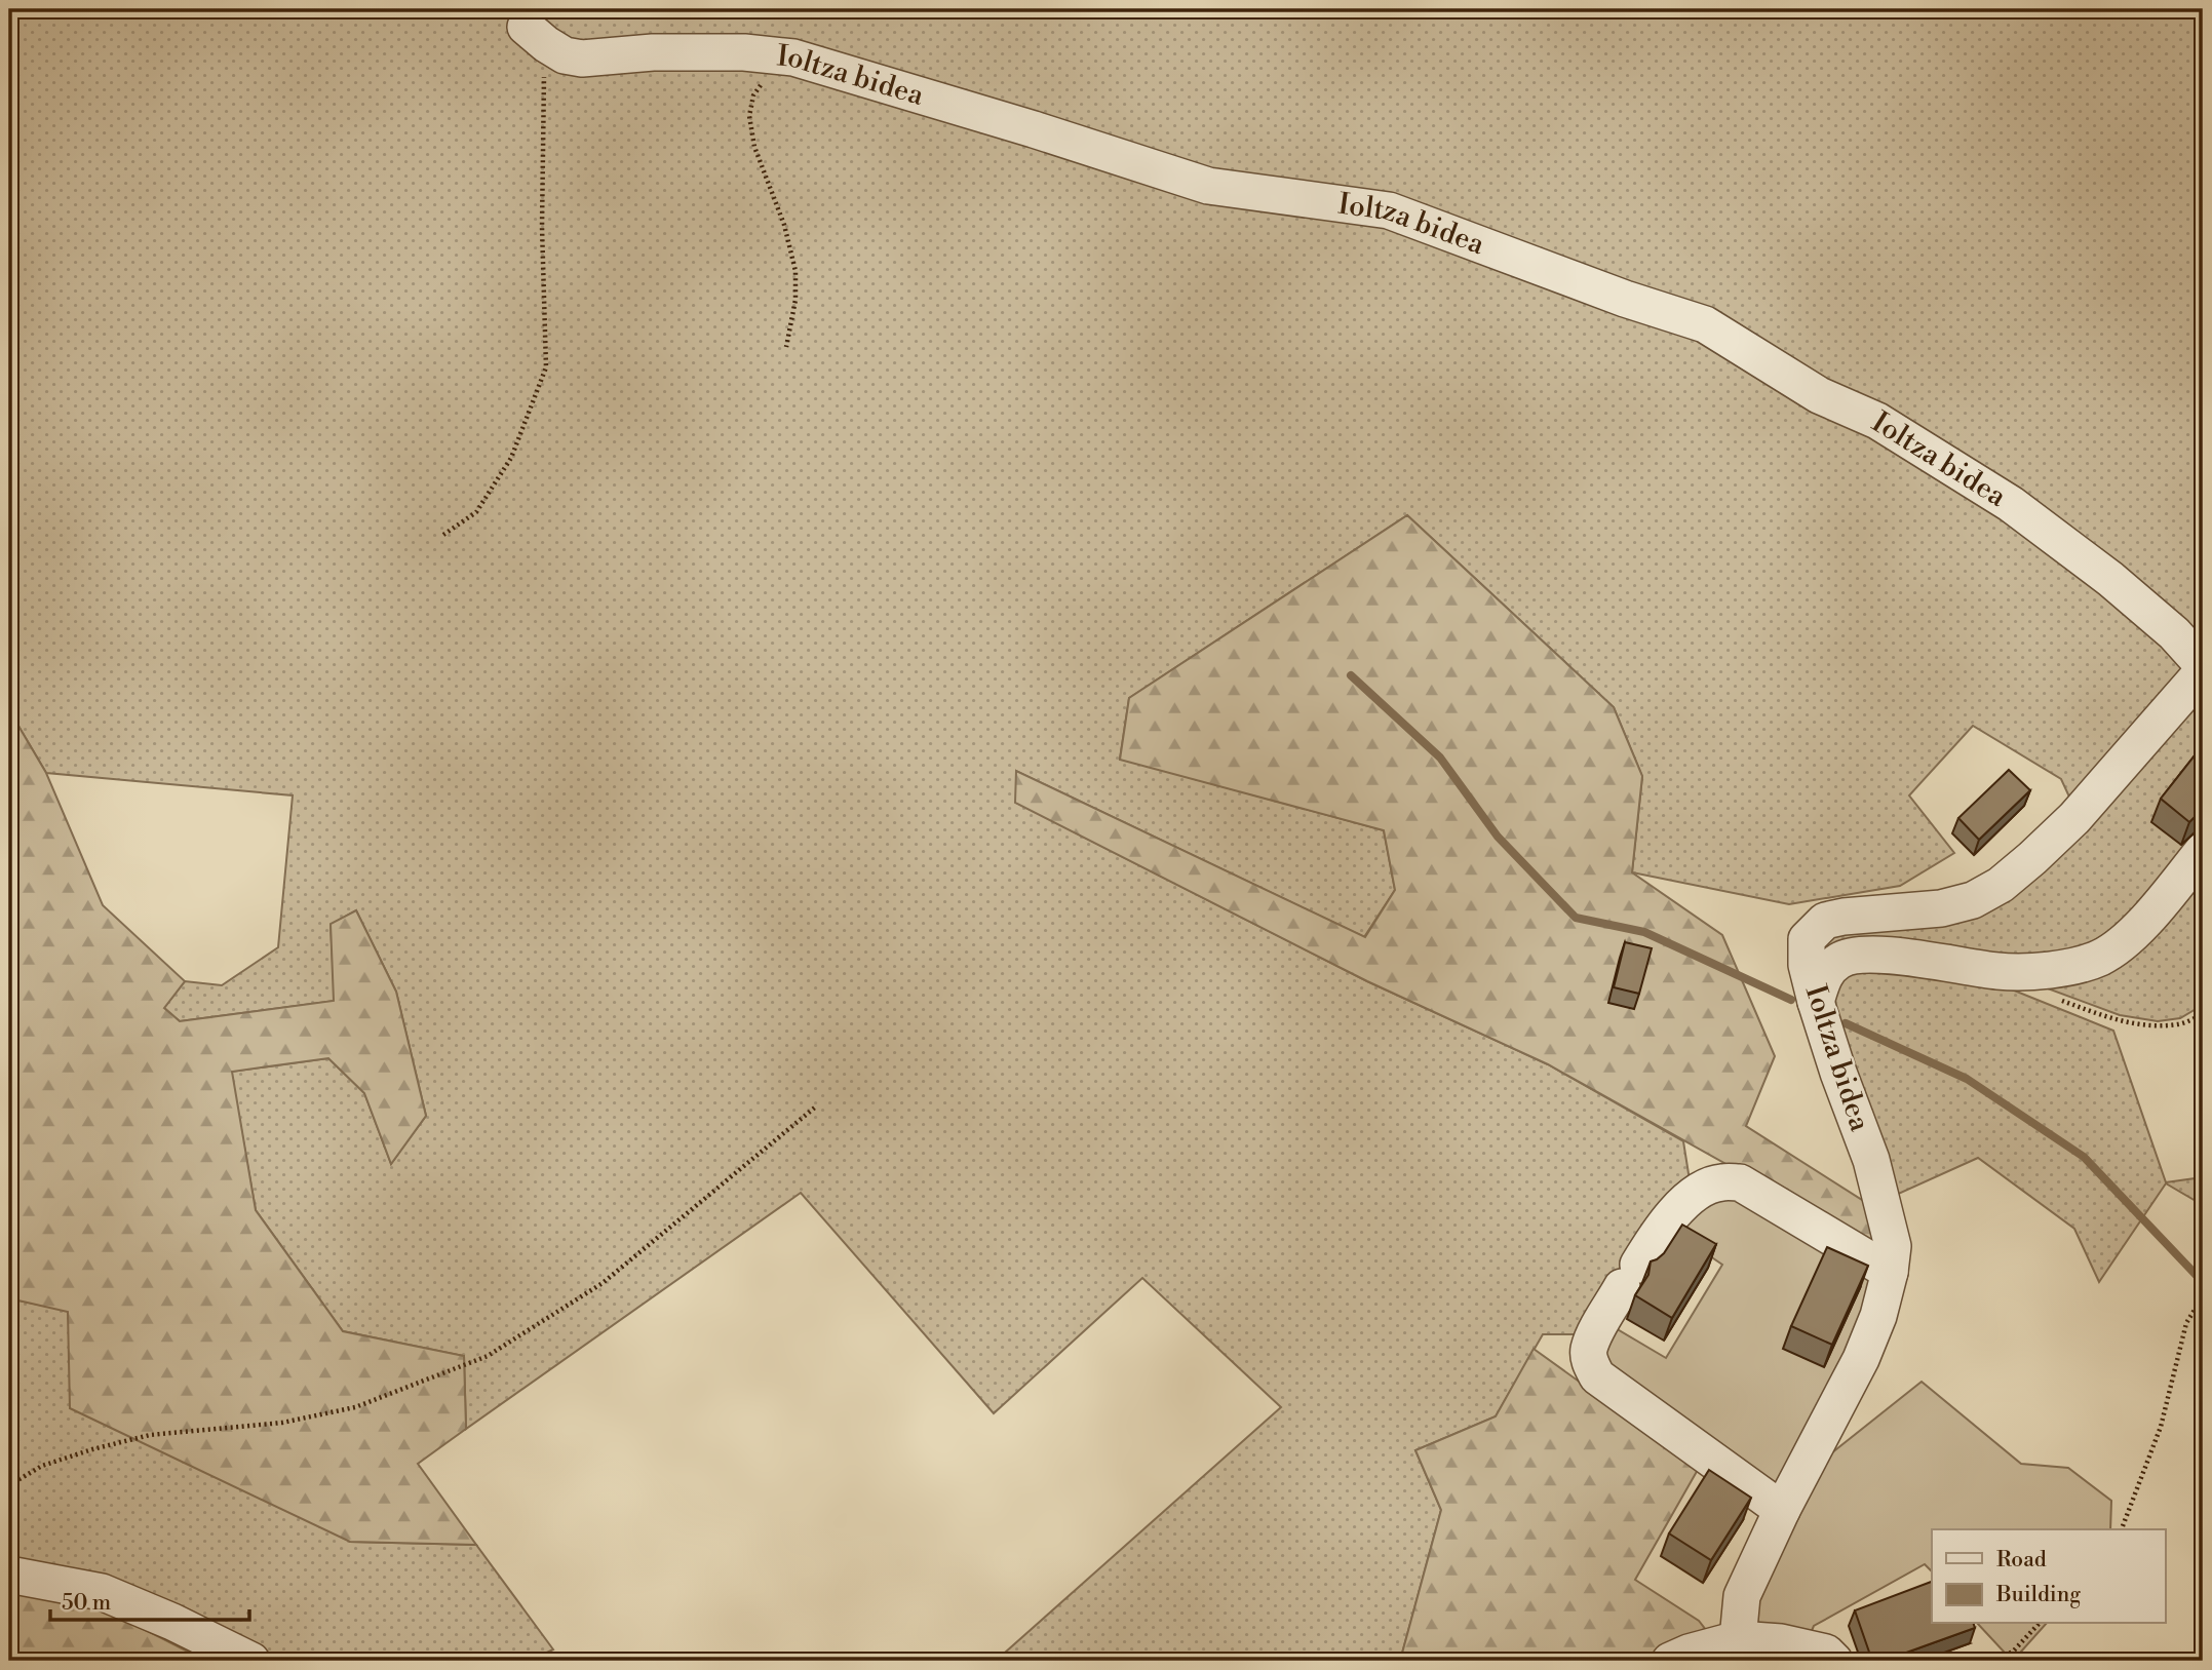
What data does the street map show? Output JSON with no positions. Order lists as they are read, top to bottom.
{
  "streets": {
    "street": ["Ioltza bidea"]
  },
  "legend": ["Road", "Building"],
  "scale_bar": "50 m"
}
